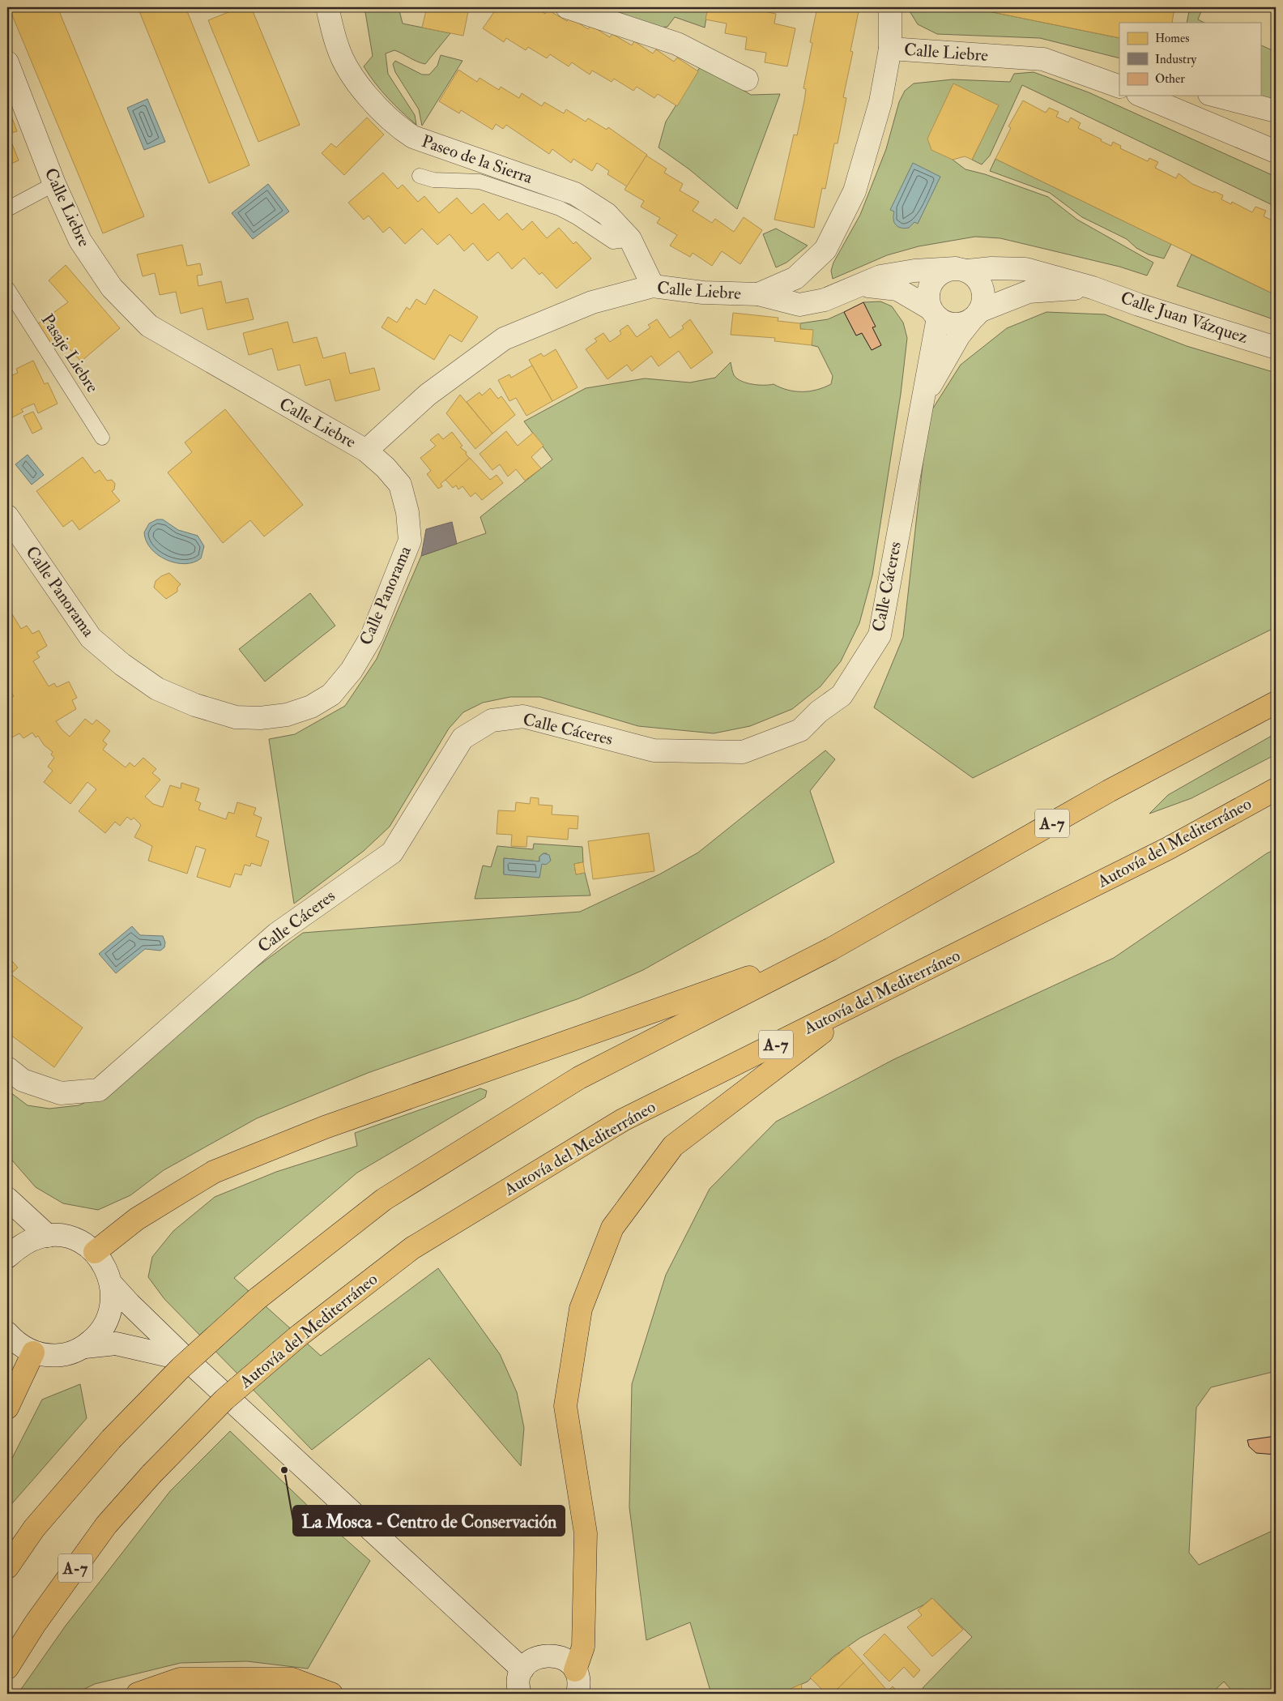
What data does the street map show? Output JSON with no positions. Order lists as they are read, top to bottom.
{
  "streets": {
    "highway": ["A-7", "Autovía del Mediterráneo"],
    "street": [
      "Calle Liebre",
      "Paseo de la Sierra",
      "Calle Juan Vázquez",
      "Calle Cáceres",
      "Calle Panorama"
    ],
    "lane": ["Pasaje Liebre"]
  },
  "crossings": [
    ["Calle Liebre", "Paseo de la Sierra"],
    ["Calle Liebre", "Calle Juan Vázquez"],
    ["Calle Liebre", "Calle Cáceres"],
    ["Calle Liebre", "Calle Panorama"],
    ["Calle Juan Vázquez", "Calle Cáceres"]
  ],
  "places": ["La Mosca - Centro de Conservación"],
  "legend": ["Homes", "Industry", "Other"]
}
